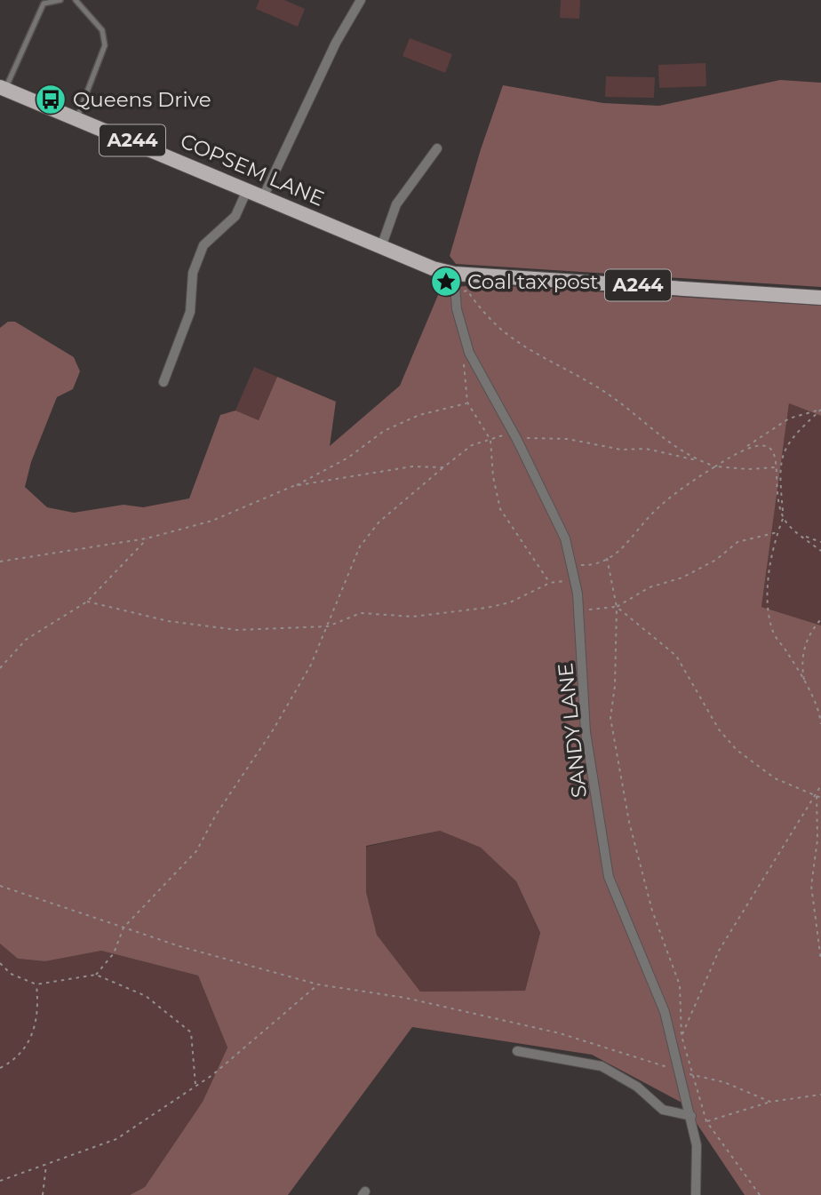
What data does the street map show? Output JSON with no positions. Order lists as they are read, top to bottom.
{
  "streets": {
    "main road": ["A244", "COPSEM LANE"],
    "street": ["SANDY LANE"]
  },
  "crossings": [
    ["A244", "COPSEM LANE"],
    ["A244", "SANDY LANE"],
    ["COPSEM LANE", "SANDY LANE"]
  ],
  "places": {
    "bus stop": ["Queens Drive"],
    "place": ["Coal tax post"]
  }
}
